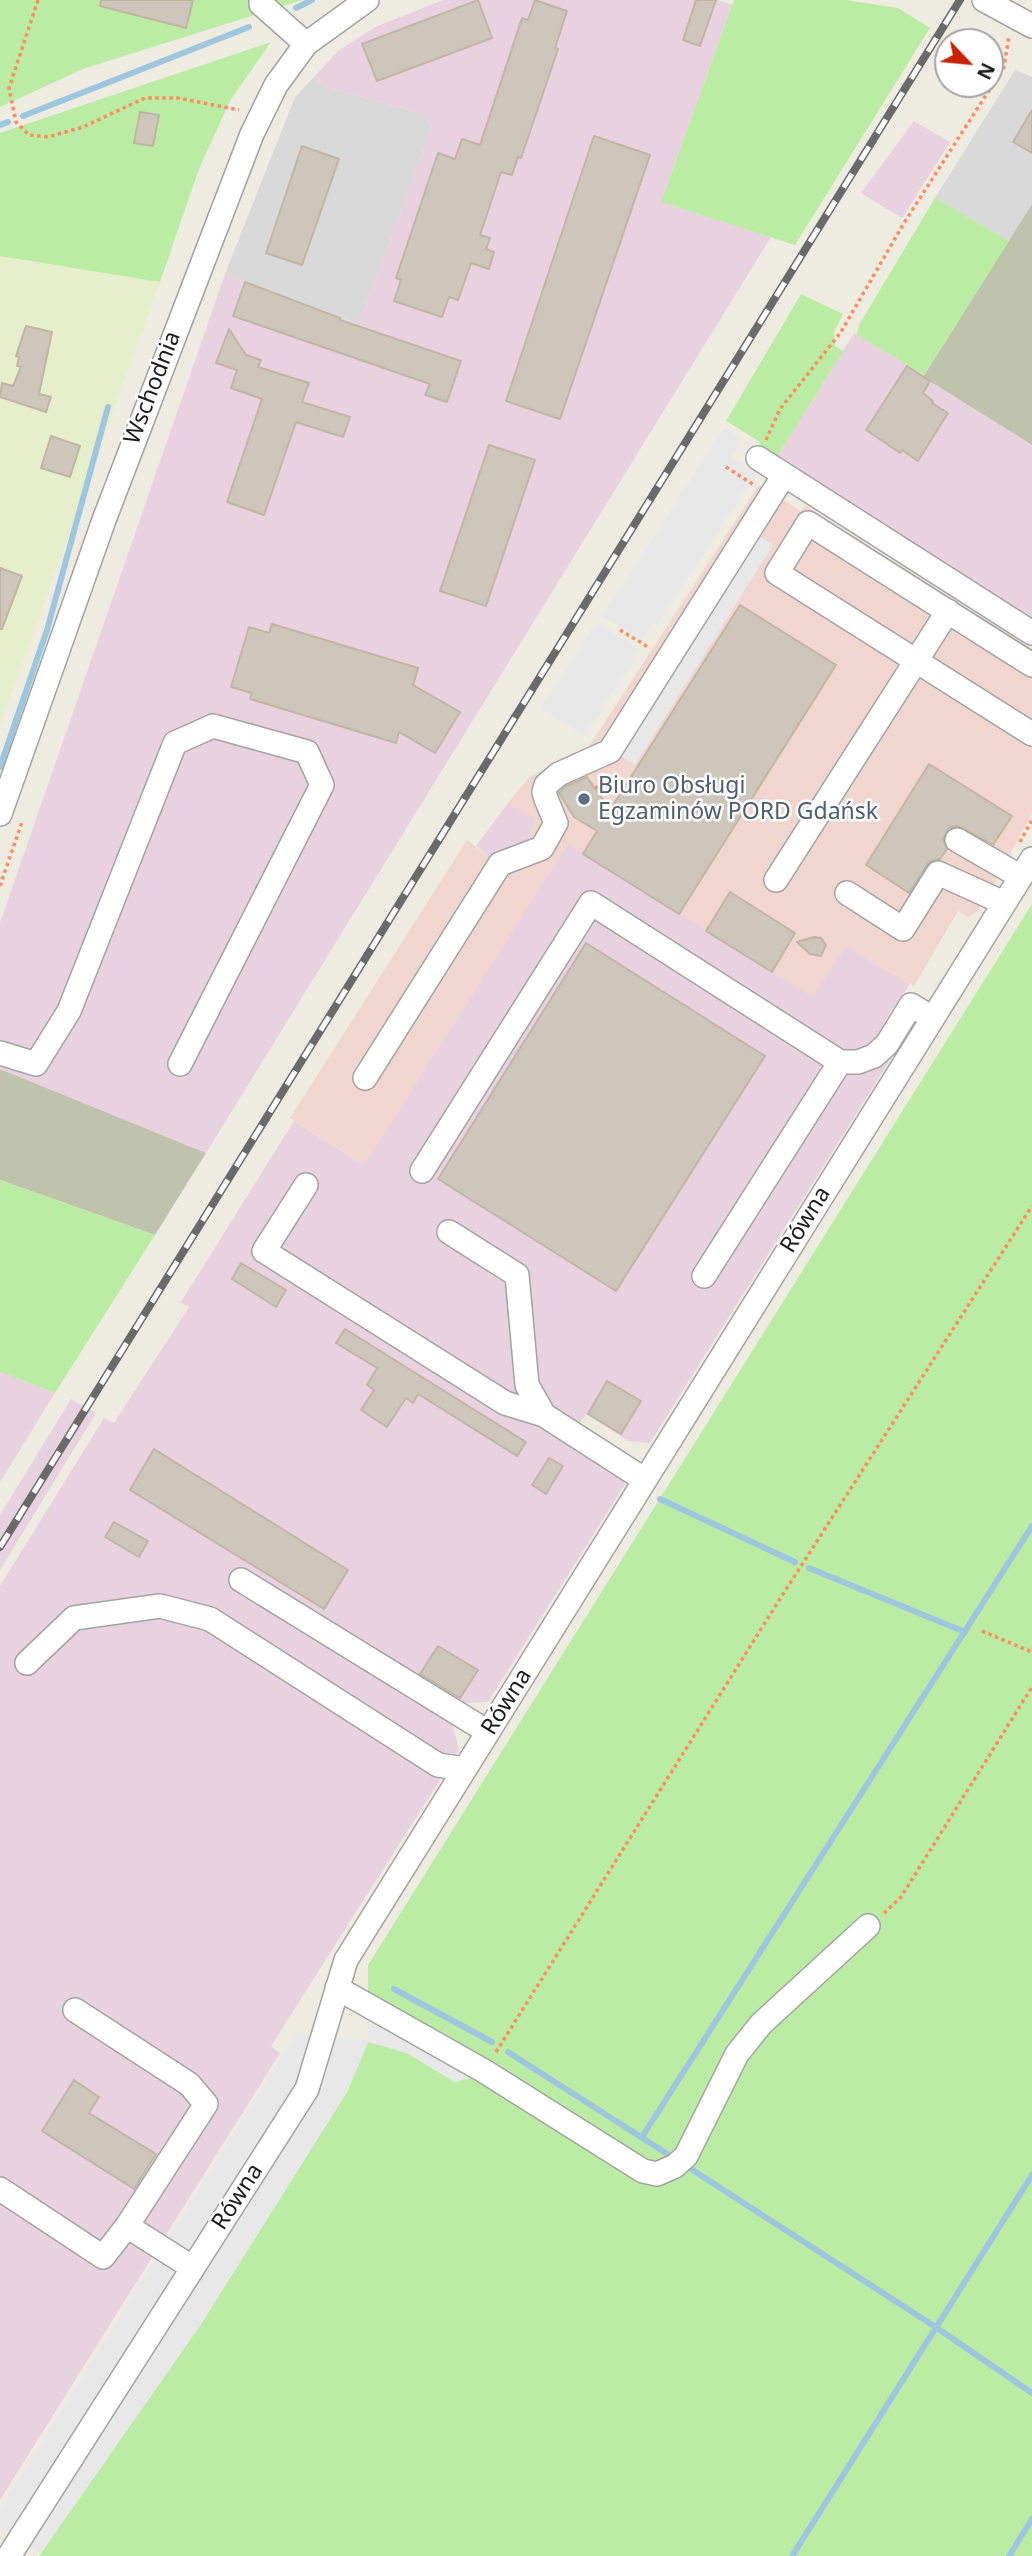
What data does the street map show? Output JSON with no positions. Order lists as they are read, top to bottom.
{
  "streets": {
    "street": ["Wschodnia", "Równa"]
  },
  "places": ["Biuro Obsługi Egzaminów PORD Gdańsk"],
  "north": "bottom right"
}
